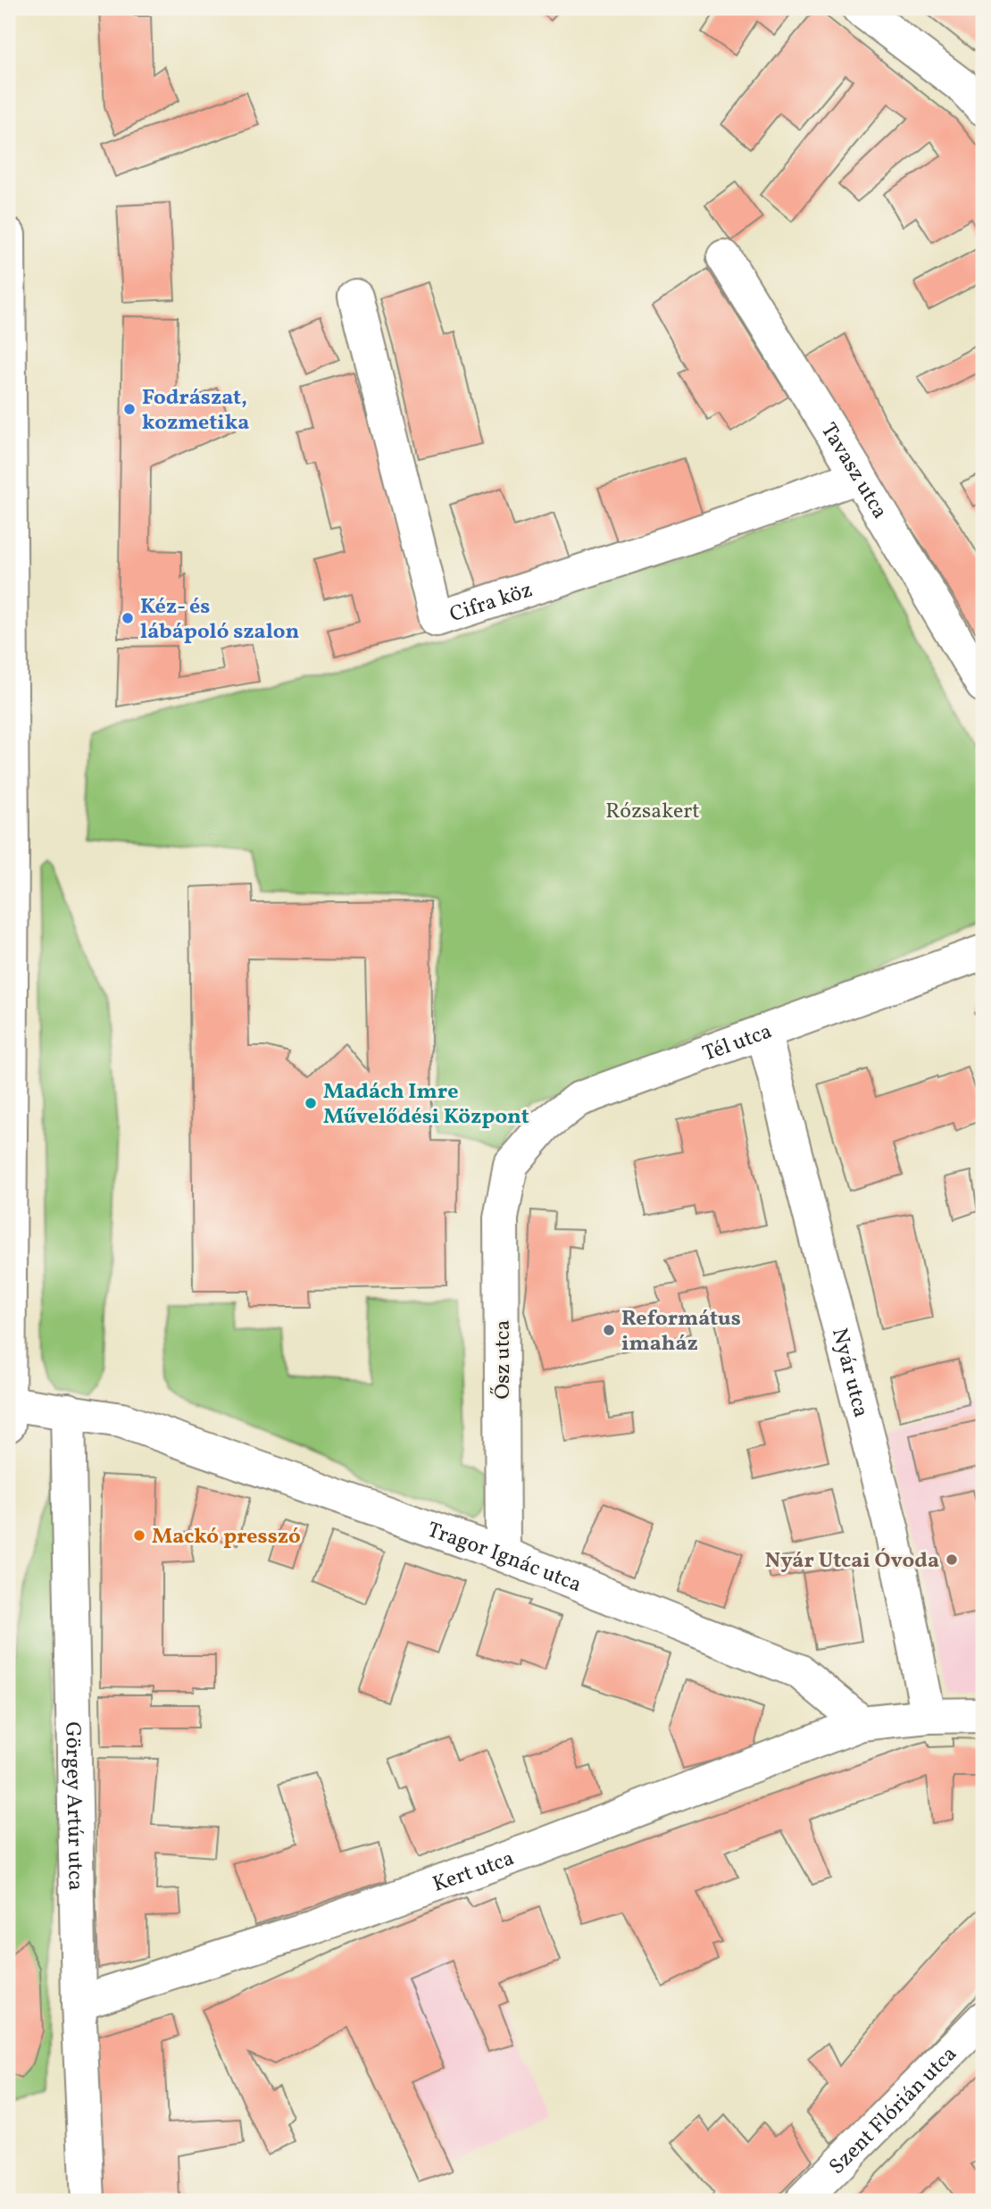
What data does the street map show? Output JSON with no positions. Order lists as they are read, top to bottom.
{
  "streets": {
    "street": [
      "Tavasz utca",
      "Cifra köz",
      "Tél utca",
      "Ősz utca",
      "Nyár utca",
      "Tragor Ignác utca",
      "Görgey Artúr utca",
      "Kert utca",
      "Szent Flórián utca"
    ]
  },
  "crossings": [
    ["Tavasz utca", "Cifra köz"],
    ["Tél utca", "Ősz utca"],
    ["Tél utca", "Nyár utca"],
    ["Ősz utca", "Tragor Ignác utca"],
    ["Tragor Ignác utca", "Görgey Artúr utca"],
    ["Tragor Ignác utca", "Kert utca"],
    ["Görgey Artúr utca", "Kert utca"]
  ],
  "parks": ["Rózsakert"],
  "places": [
    "Fodrászat, kozmetika",
    "Kéz- és lábápoló szalon",
    "Madách Imre Művelődési Központ",
    "Református imaház",
    "Mackó presszó",
    "Nyár Utcai Óvoda"
  ]
}
